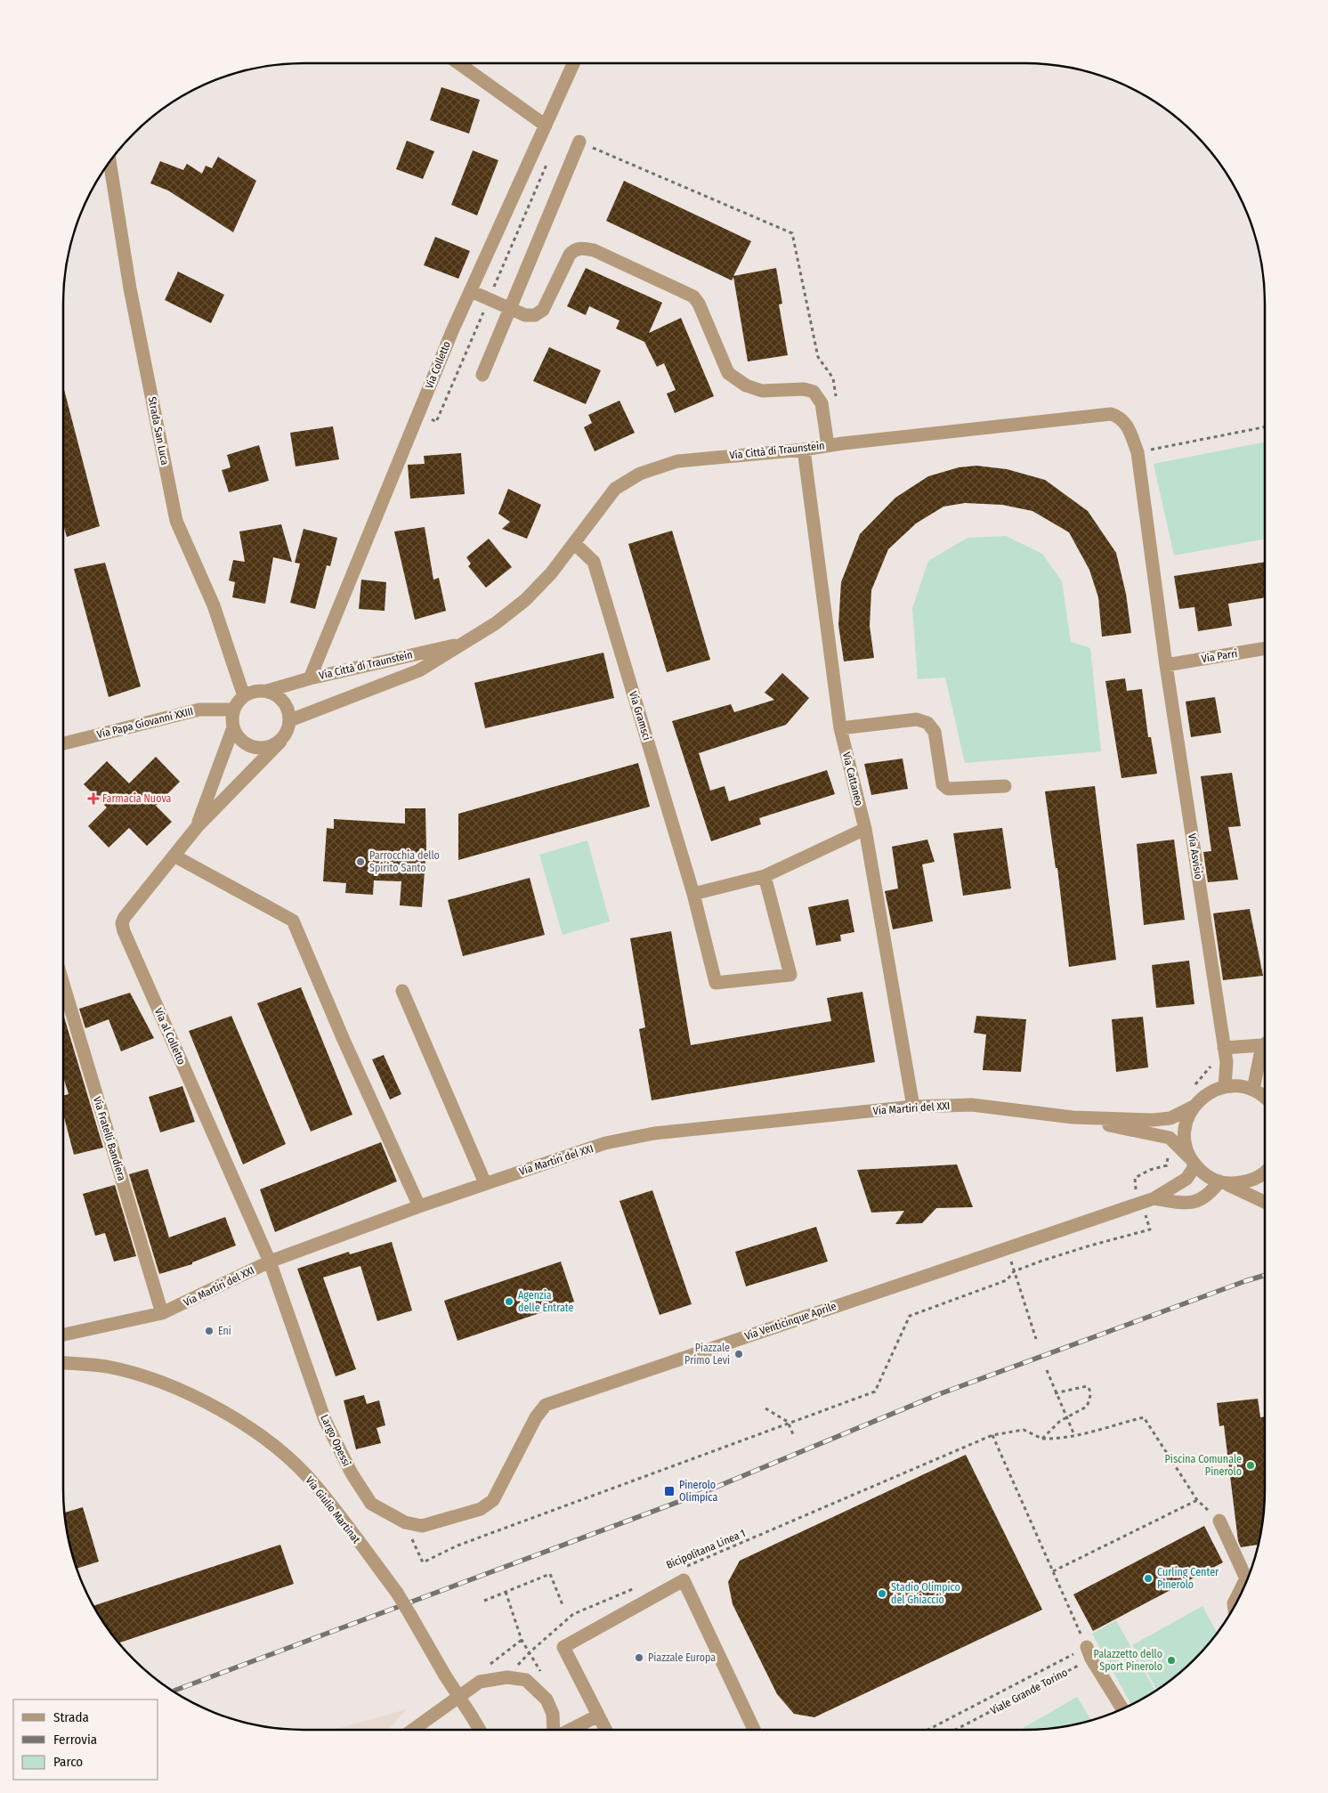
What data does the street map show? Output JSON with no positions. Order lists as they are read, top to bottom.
{
  "streets": {
    "street": [
      "Via Colletto",
      "Strada San Luca",
      "Via Città di Traunstein",
      "Via Parri",
      "Via Gramsci",
      "Via Papa Giovanni XXIII",
      "Via Cattaneo",
      "Via Asvisio",
      "Via al Colletto",
      "Via Martiri del XXI",
      "Via Fratelli Bandiera",
      "Via Venticinque Aprile",
      "Largo Opessi",
      "Via Giulio Martinat"
    ],
    "path": ["Bicipolitana Linea 1", "Viale Grande Torino"]
  },
  "crossings": [
    ["Via Colletto", "Via Città di Traunstein"],
    ["Strada San Luca", "Via Città di Traunstein"],
    ["Strada San Luca", "Via Papa Giovanni XXIII"],
    ["Strada San Luca", "Via al Colletto"],
    ["Via Città di Traunstein", "Via Parri"],
    ["Via Città di Traunstein", "Via Gramsci"],
    ["Via Città di Traunstein", "Via Papa Giovanni XXIII"],
    ["Via Città di Traunstein", "Via Cattaneo"],
    ["Via Città di Traunstein", "Via Asvisio"],
    ["Via Città di Traunstein", "Via al Colletto"],
    ["Via Parri", "Via Asvisio"],
    ["Via Papa Giovanni XXIII", "Via al Colletto"],
    ["Via Cattaneo", "Via Martiri del XXI"],
    ["Via Asvisio", "Via Martiri del XXI"],
    ["Via al Colletto", "Via Martiri del XXI"],
    ["Via al Colletto", "Largo Opessi"],
    ["Via Martiri del XXI", "Via Fratelli Bandiera"],
    ["Via Martiri del XXI", "Largo Opessi"],
    ["Via Venticinque Aprile", "Largo Opessi"]
  ],
  "places": {
    "health": ["Farmacia Nuova"],
    "other": [
      "Parrocchia dello Spirito Santo",
      "Agenzia delle Entrate",
      "Eni",
      "Piazzale Primo Levi",
      "Piscina Comunale Pinerolo",
      "Curling Center Pinerolo",
      "Stadio Olimpico del Ghiaccio",
      "Piazzale Europa",
      "Palazzetto dello Sport Pinerolo"
    ],
    "transit": ["Pinerolo Olimpica"]
  },
  "legend": ["Strada", "Ferrovia", "Parco"]
}
